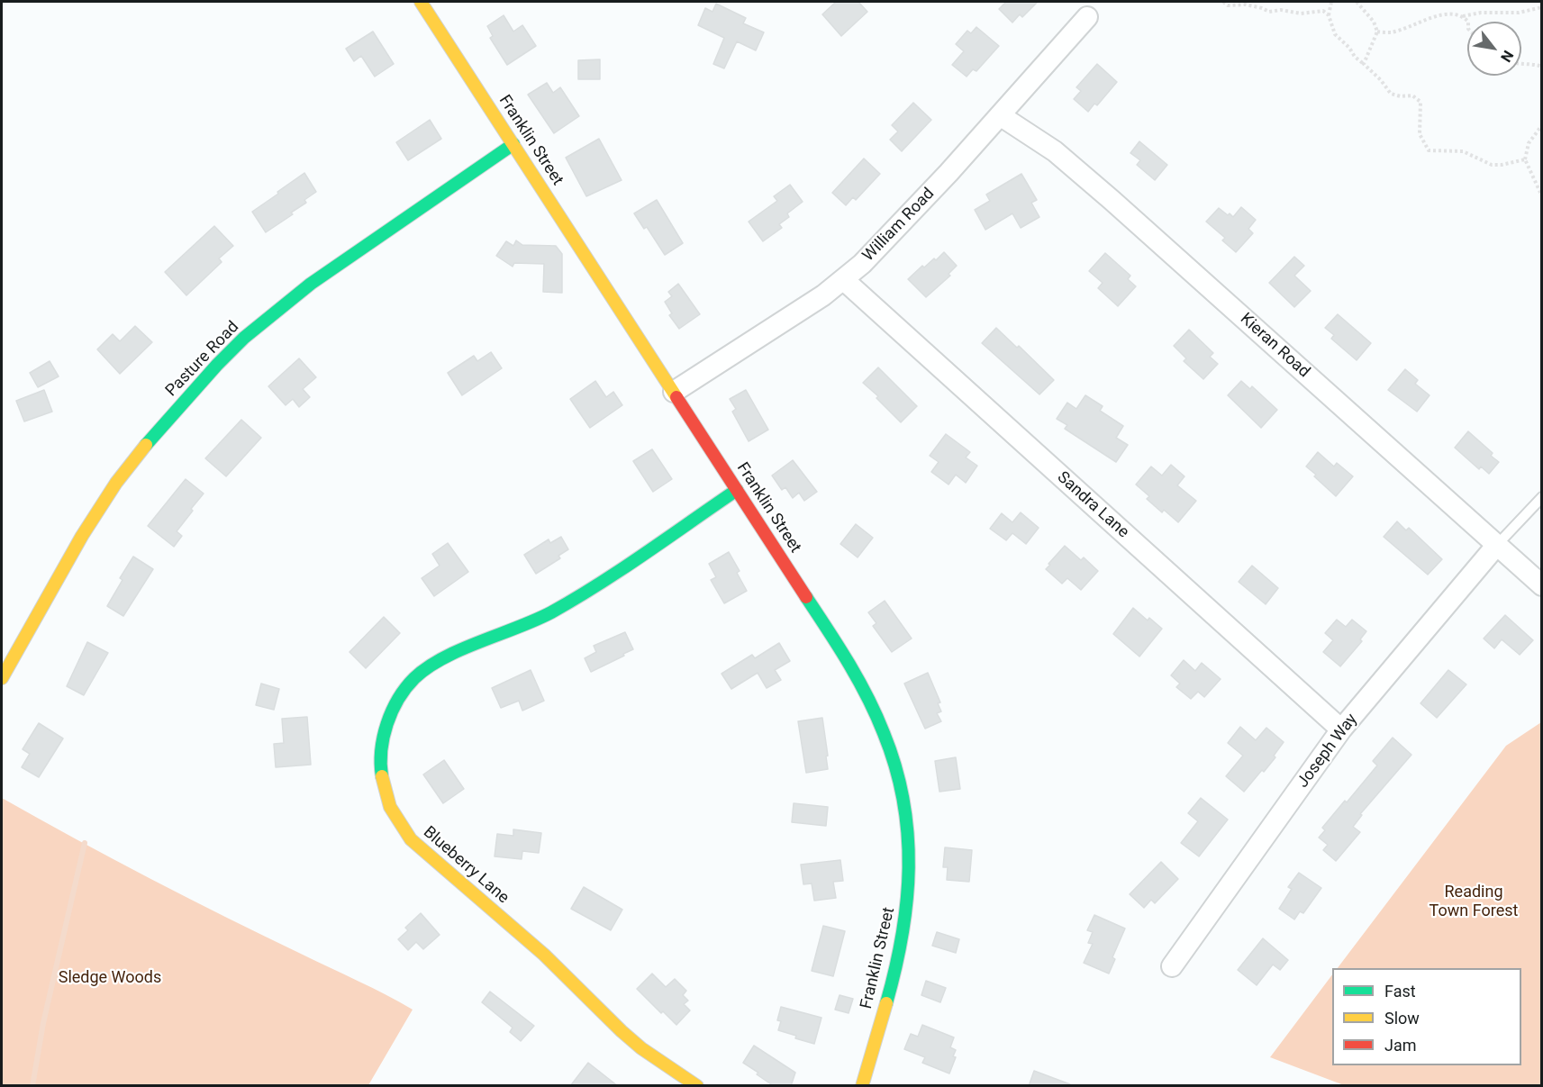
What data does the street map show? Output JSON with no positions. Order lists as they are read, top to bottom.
{
  "streets": {
    "street": [
      "Franklin Street",
      "William Road",
      "Kieran Road",
      "Pasture Road",
      "Sandra Lane",
      "Joseph Way",
      "Blueberry Lane"
    ]
  },
  "crossings": [
    ["Franklin Street", "William Road"],
    ["Franklin Street", "Pasture Road"],
    ["Franklin Street", "Blueberry Lane"],
    ["William Road", "Kieran Road"],
    ["William Road", "Sandra Lane"],
    ["Kieran Road", "Joseph Way"],
    ["Sandra Lane", "Joseph Way"]
  ],
  "parks": ["Reading Town Forest", "Sledge Woods"],
  "legend": ["Fast", "Slow", "Jam"],
  "north": "bottom right"
}
